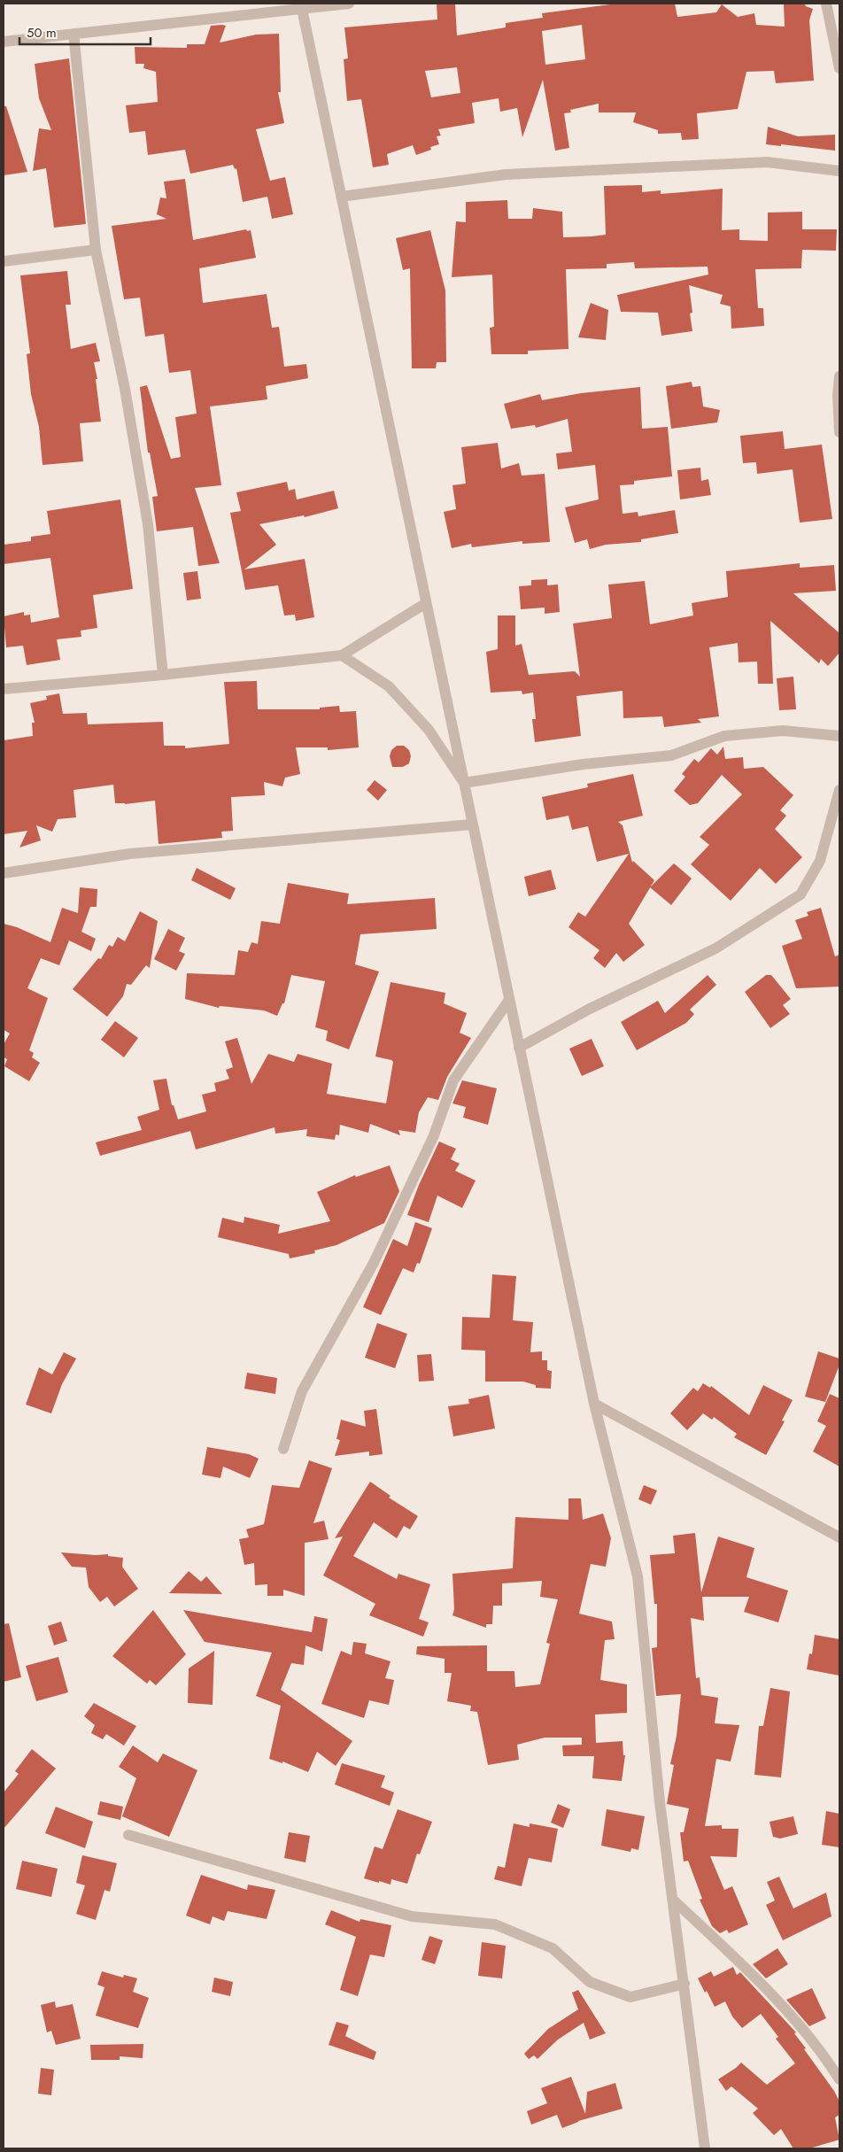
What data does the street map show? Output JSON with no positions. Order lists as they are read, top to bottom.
{
  "scale_bar": "50 m"
}
